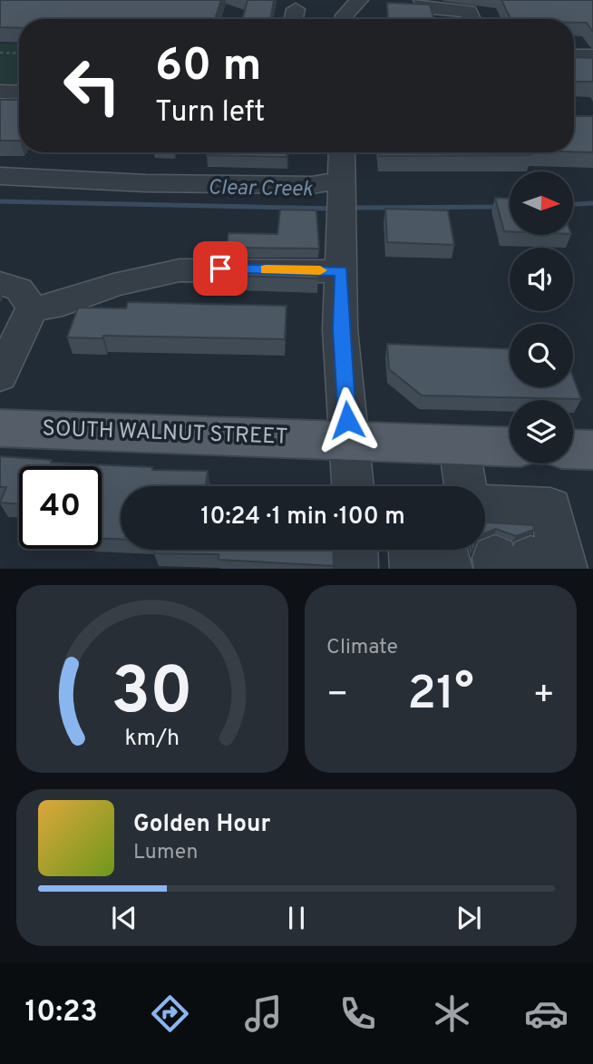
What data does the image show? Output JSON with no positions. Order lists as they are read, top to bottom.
{
  "streets": {
    "main road": ["SOUTH WALNUT STREET"]
  },
  "water": ["Clear Creek"],
  "north": "right",
  "page": {
    "turn": ["60 m", "Turn left"],
    "limit": "40",
    "trip": "10:24 · 1 min · 100 m",
    "tile": "Climate",
    "heat": ["−", "21°", "+"],
    "song": ["Golden Hour", "Lumen"],
    "tabs": "10:23",
    "gauge": ["30", "km/h"]
  }
}
